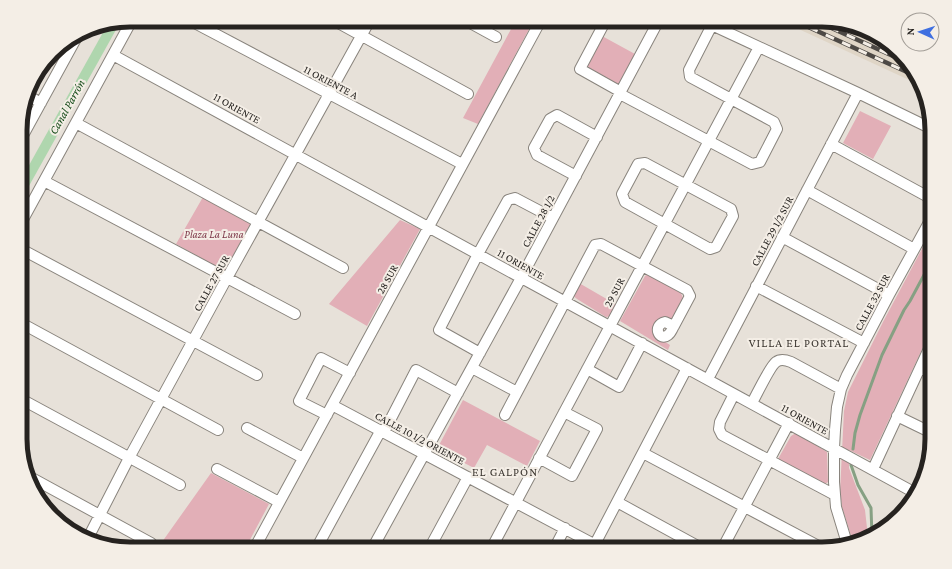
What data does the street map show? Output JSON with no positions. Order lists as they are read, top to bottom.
{
  "streets": {
    "street": [
      "11 ORIENTE A",
      "11 ORIENTE",
      "CALLE 28 1/2",
      "CALLE 29 1/2 SUR",
      "28 SUR",
      "CALLE 27 SUR",
      "29 SUR",
      "CALLE 32 SUR",
      "CALLE 10 1/2 ORIENTE"
    ]
  },
  "crossings": [
    ["11 ORIENTE A", "28 SUR"],
    ["11 ORIENTE A", "CALLE 27 SUR"],
    ["11 ORIENTE", "CALLE 28 1/2"],
    ["11 ORIENTE", "CALLE 29 1/2 SUR"],
    ["11 ORIENTE", "28 SUR"],
    ["11 ORIENTE", "CALLE 27 SUR"],
    ["11 ORIENTE", "29 SUR"],
    ["11 ORIENTE", "CALLE 32 SUR"],
    ["CALLE 28 1/2", "CALLE 10 1/2 ORIENTE"],
    ["28 SUR", "CALLE 10 1/2 ORIENTE"],
    ["29 SUR", "CALLE 10 1/2 ORIENTE"]
  ],
  "districts": ["VILLA EL PORTAL", "EL GALPÓN"],
  "water": ["Canal Parrón"],
  "parks": ["Plaza La Luna"],
  "north": "left"
}
